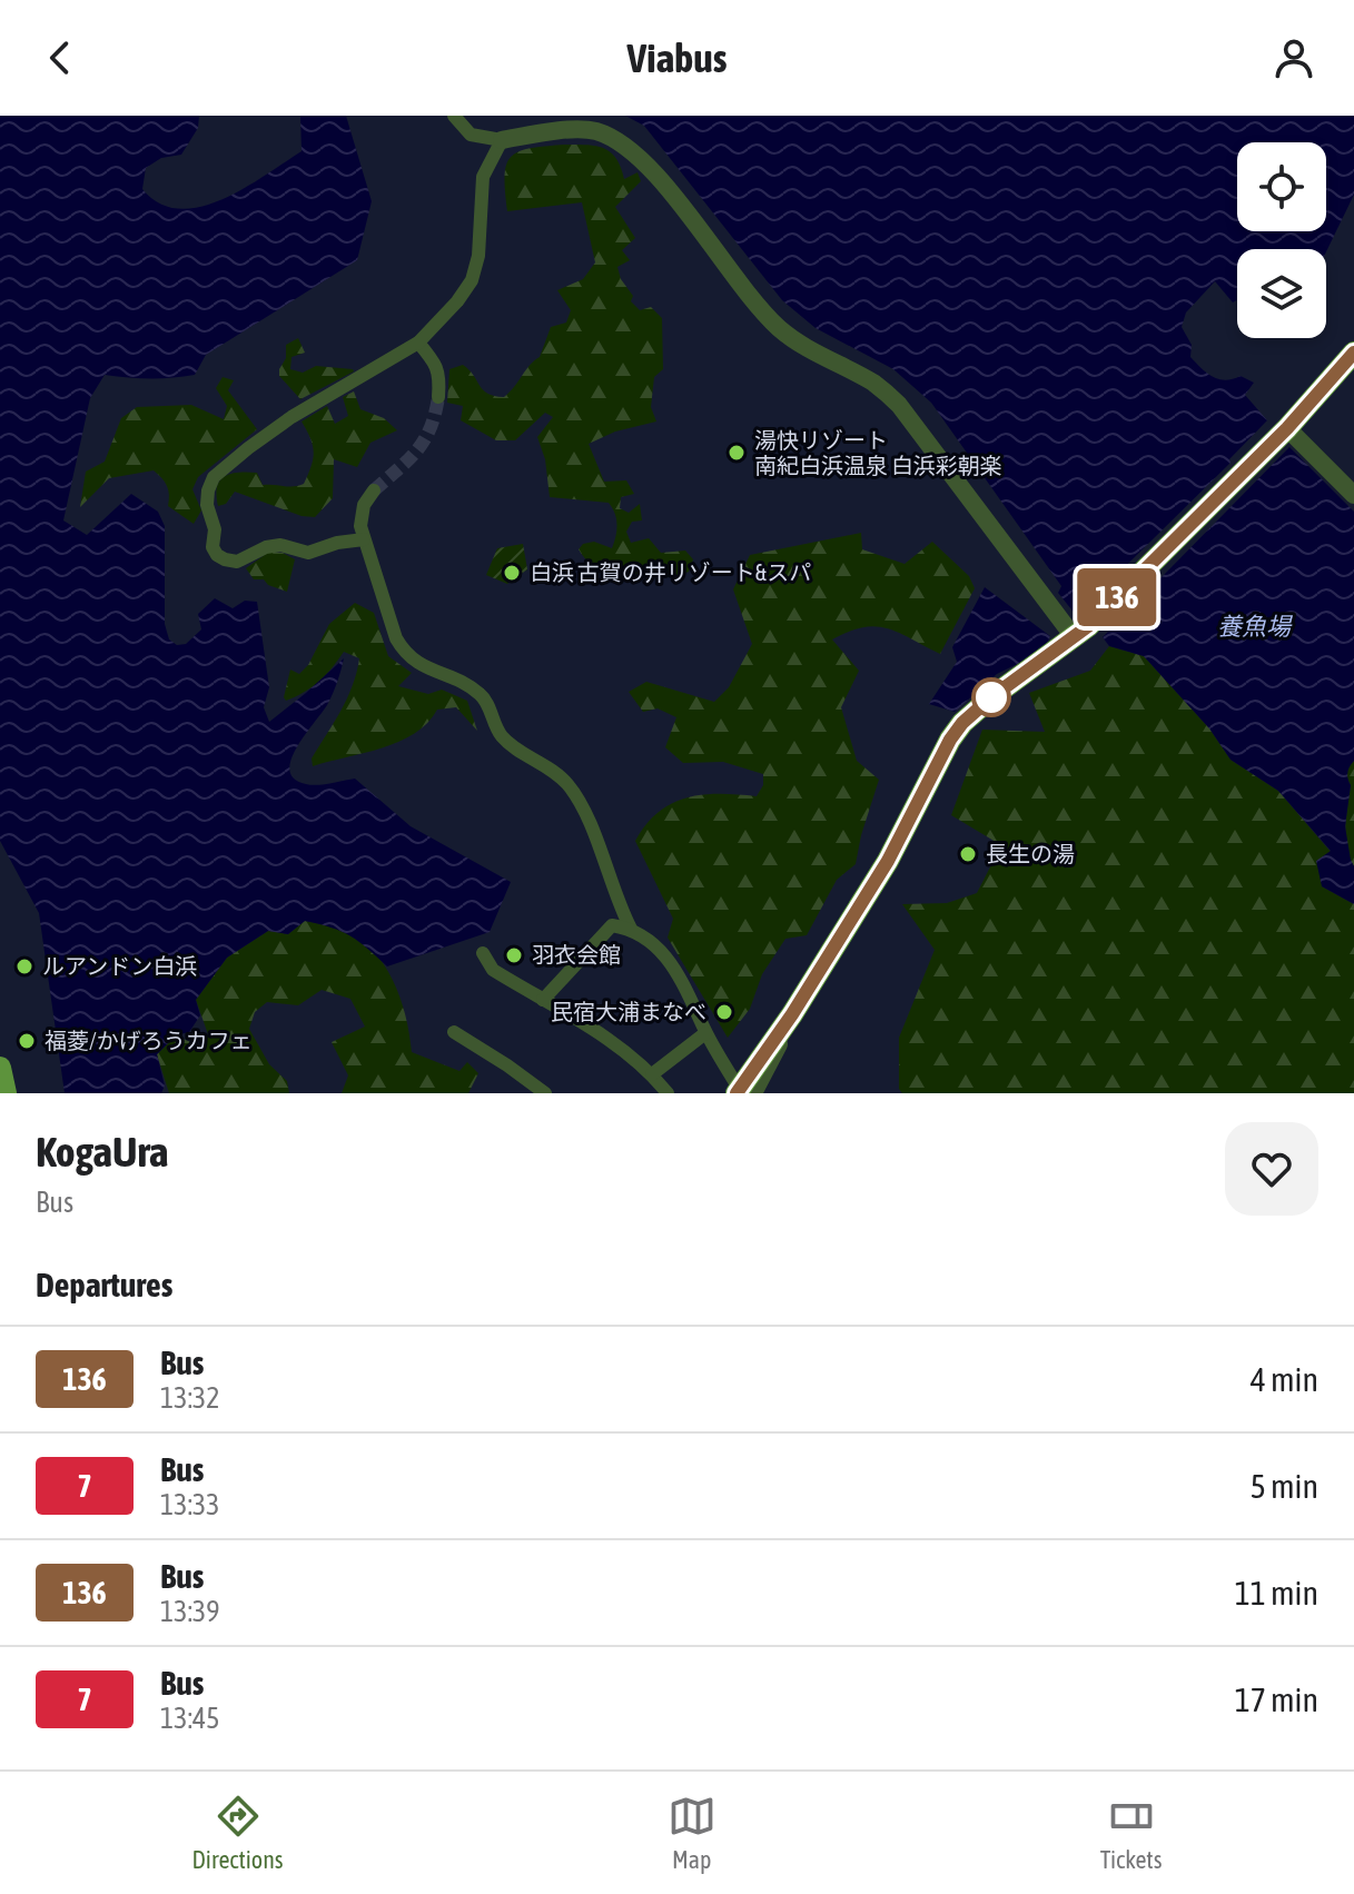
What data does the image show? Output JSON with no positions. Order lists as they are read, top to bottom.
{
  "water": ["養魚場"],
  "places": [
    "湯快リゾート 南紀白浜温泉 白浜彩朝楽",
    "白浜 古賀の井リゾート&スパ",
    "長生の湯",
    "羽衣会館",
    "ルアンドン白浜",
    "民宿大浦まなべ",
    "福菱/かげろうカフェ"
  ],
  "lines": ["bus line 136"],
  "page": {
    "header": "Viabus",
    "on_map": "136",
    "heading": [
      ["KogaUra", "Bus"],
      "Departures"
    ],
    "list": [
      {
        "mark": "136",
        "name": "Bus",
        "note": "13:32",
        "value": "4 min"
      },
      {
        "mark": "7",
        "name": "Bus",
        "note": "13:33",
        "value": "5 min"
      },
      {
        "mark": "136",
        "name": "Bus",
        "note": "13:39",
        "value": "11 min"
      },
      {
        "mark": "7",
        "name": "Bus",
        "note": "13:45",
        "value": "17 min"
      }
    ],
    "tabs": ["Directions", "Map", "Tickets"]
  }
}
